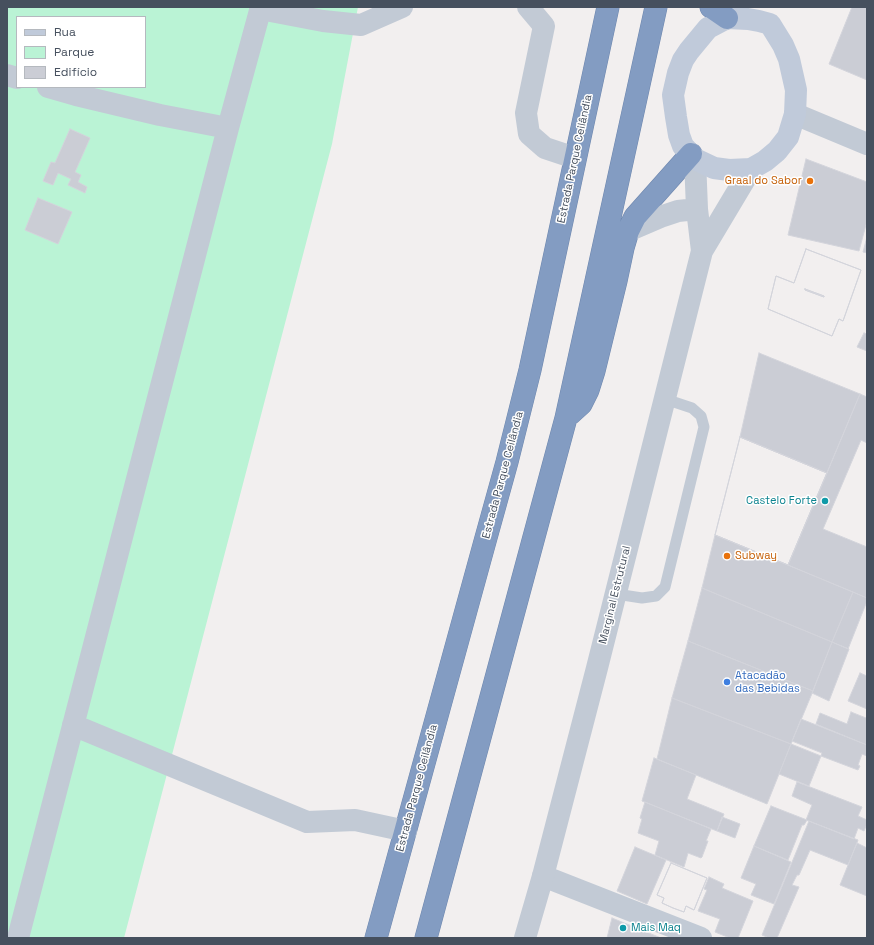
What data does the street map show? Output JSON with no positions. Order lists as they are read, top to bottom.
{
  "streets": {
    "highway": ["Estrada Parque Ceilândia"],
    "street": ["Marginal Estrutural"]
  },
  "places": [
    "Graal do Sabor",
    "Castelo Forte",
    "Subway",
    "Atacadão das Bebidas",
    "Mais Maq"
  ],
  "legend": ["Rua", "Parque", "Edifício"]
}
